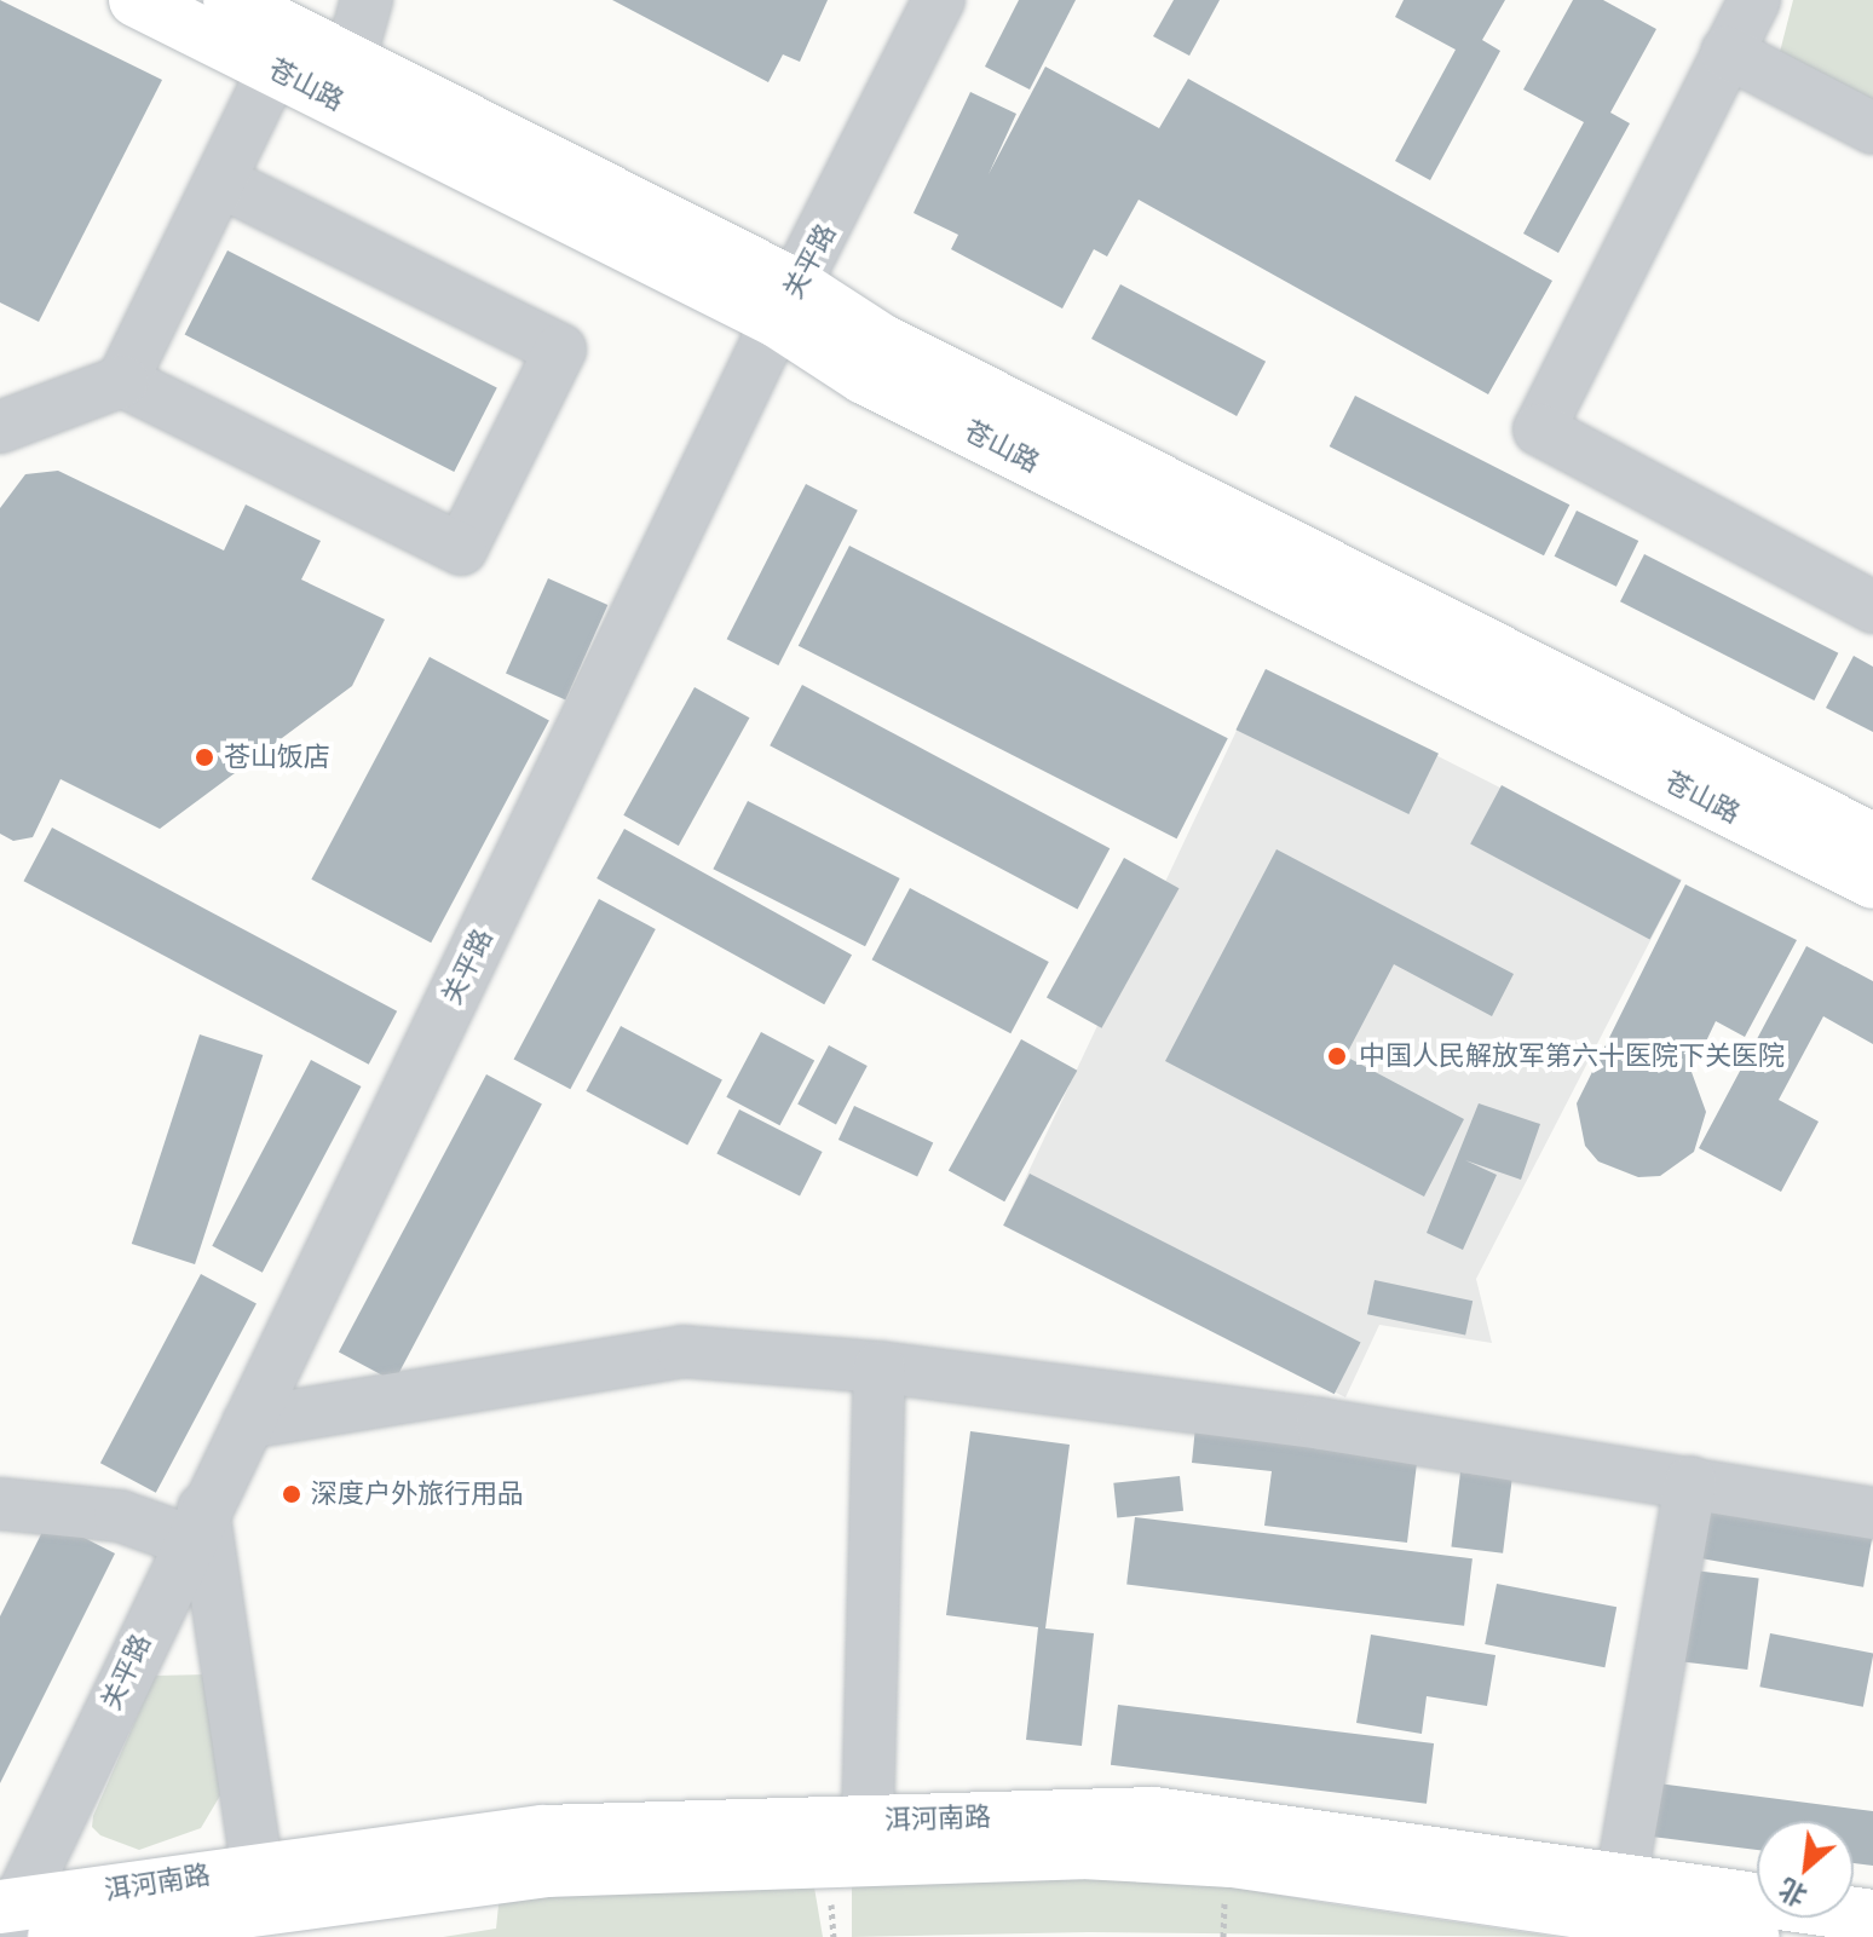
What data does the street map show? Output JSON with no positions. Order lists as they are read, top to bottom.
{
  "streets": {
    "main road": ["苍山路", "洱河南路"],
    "street": ["关平路"]
  },
  "crossings": [
    ["苍山路", "关平路"],
    ["关平路", "洱河南路"]
  ],
  "places": ["苍山饭店", "中国人民解放军第六十医院下关医院", "深度户外旅行用品"],
  "north": "bottom left"
}
